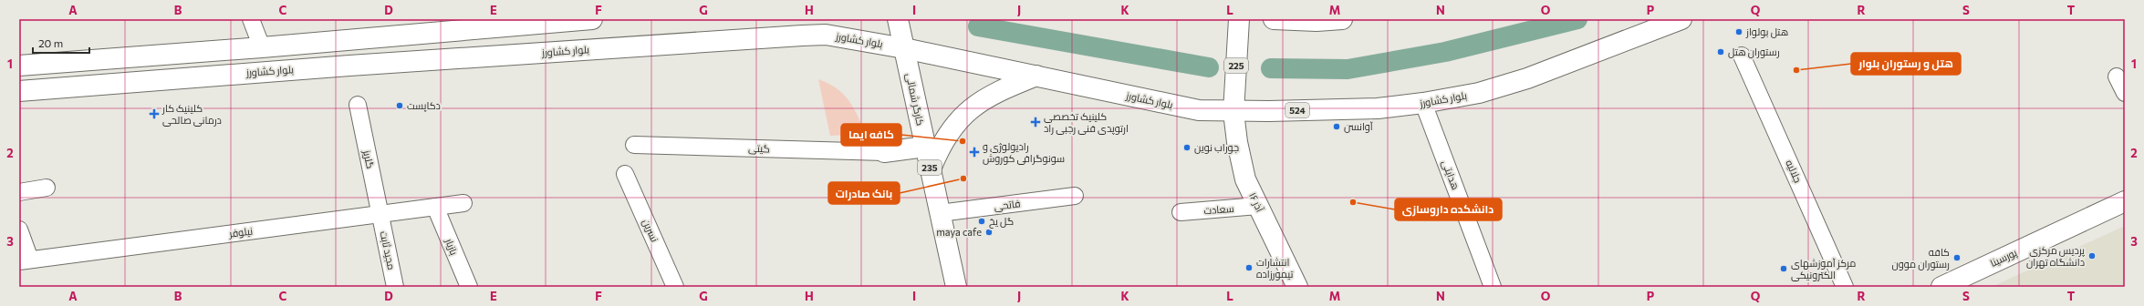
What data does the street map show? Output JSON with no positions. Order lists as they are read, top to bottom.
{
  "streets": {
    "main road": [
      "بلوار کشاورز",
      "225",
      "کارگر شمالی",
      "524",
      "235",
      "۱۶ آذر",
      "پورسینا"
    ],
    "street": [
      "گیتی",
      "گلریز",
      "جلالیه",
      "هدایتی",
      "فاتحی",
      "سعادت",
      "نسرین",
      "نیلوفر",
      "بازیار",
      "مجید ثابت"
    ]
  },
  "crossings": [
    ["بلوار کشاورز", "225"],
    ["بلوار کشاورز", "کارگر شمالی"],
    ["بلوار کشاورز", "هدایتی"],
    ["بلوار کشاورز", "۱۶ آذر"],
    ["225", "۱۶ آذر"],
    ["کارگر شمالی", "فاتحی"],
    ["گلریز", "نیلوفر"],
    ["گلریز", "مجید ثابت"],
    ["۱۶ آذر", "سعادت"],
    ["نیلوفر", "بازیار"],
    ["نیلوفر", "مجید ثابت"]
  ],
  "places": {
    "other": [
      "هتل بولواز",
      "رستوران هتل",
      "هتل و رستوران بلوار",
      "دکاپست",
      "آوانسن",
      "کافه ایما",
      "جوراب نوین",
      "بانک صادرات",
      "دانشکده داروسازی",
      "گل یخ",
      "maya cafe",
      "پردیس مرکزی دانشگاه‌ تهران",
      "کافه رستوران موون",
      "انتشارات تیمورزاده",
      "مرکز آموزشهای الکترونیکی"
    ],
    "health": ["کلینیک کار درمانی صالحی", "کلینیک تخصصی ارتوپدی فنی رجبی راد", "رادیولوژی و سونوگرافی کوروش"]
  },
  "scale_bar": "20 m",
  "grid": {
    "columns": [
      "A",
      "B",
      "C",
      "D",
      "E",
      "F",
      "G",
      "H",
      "I",
      "J",
      "K",
      "L",
      "M",
      "N",
      "O",
      "P",
      "Q",
      "R",
      "S",
      "T"
    ],
    "rows": ["1", "2", "3"]
  }
}
